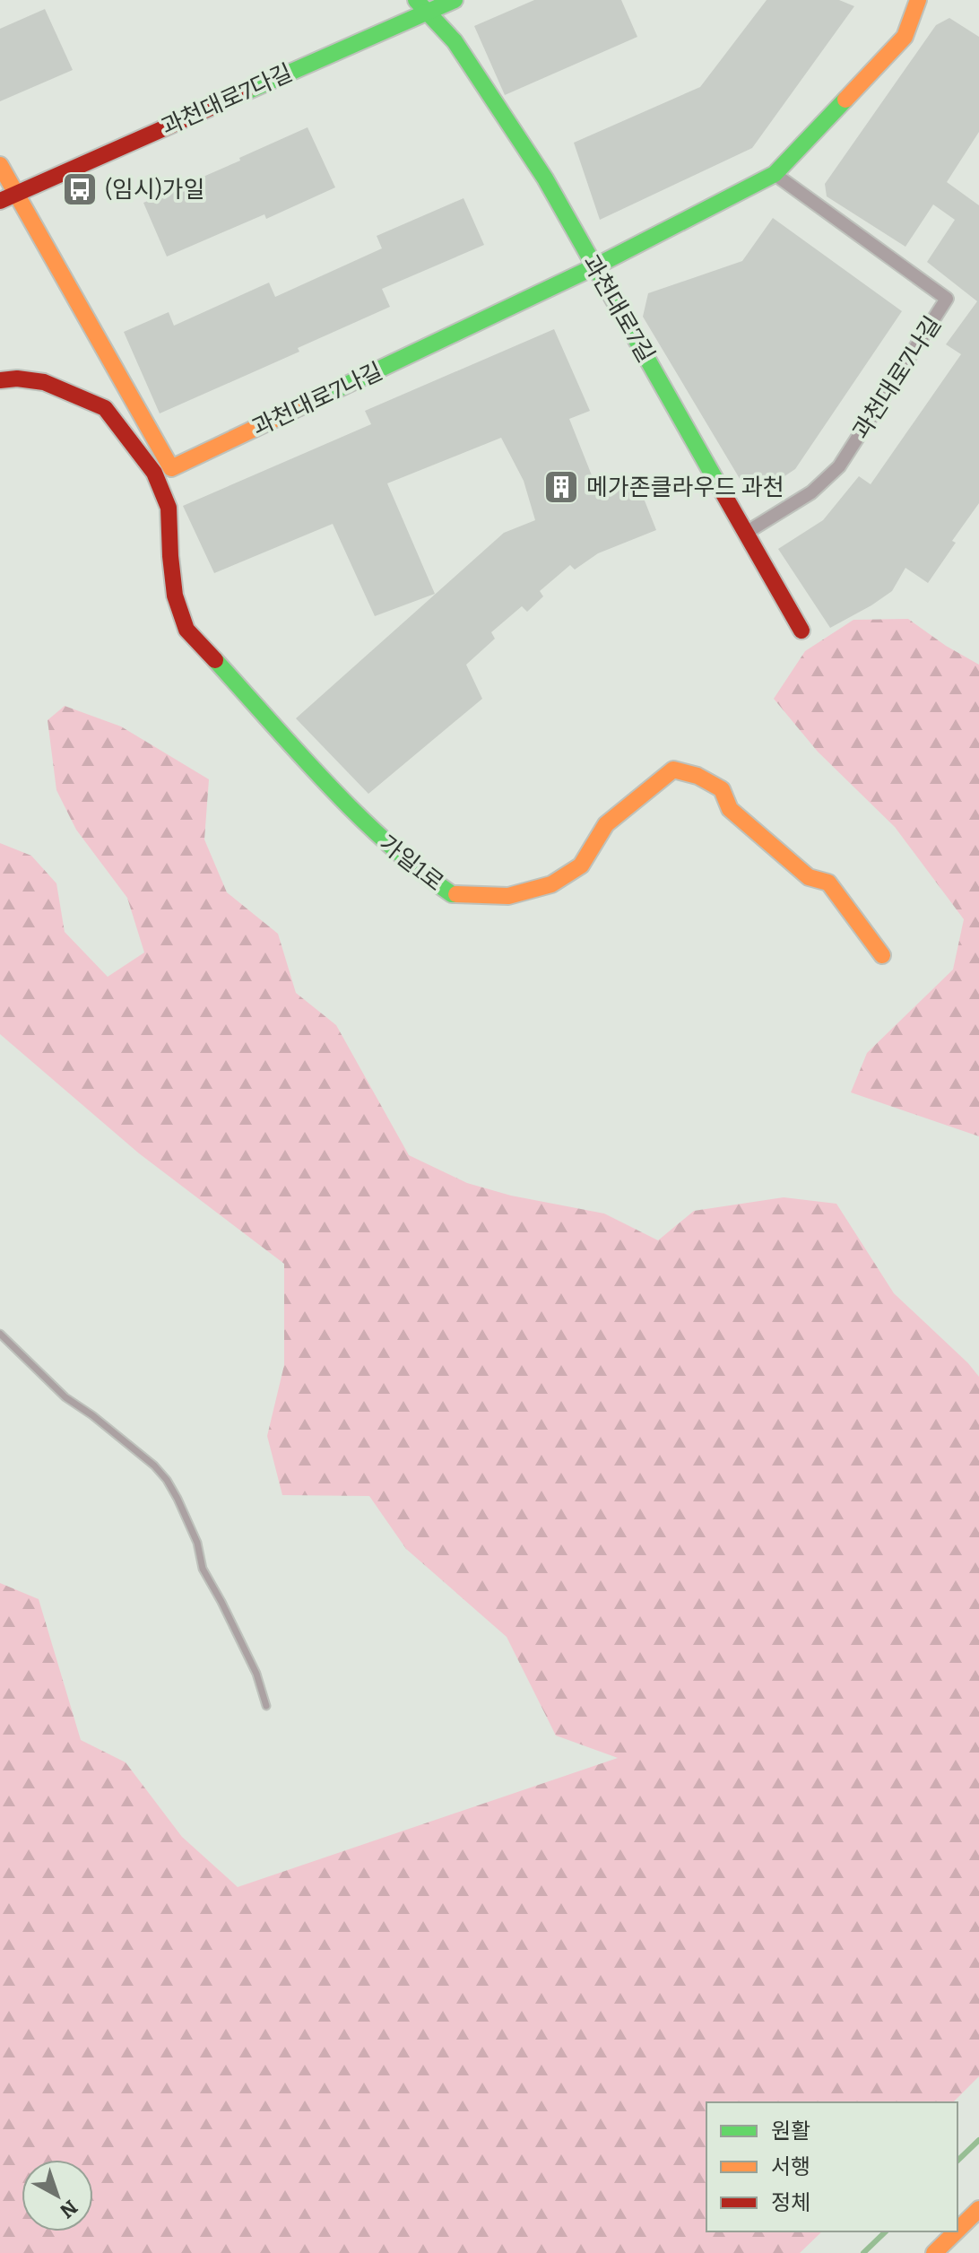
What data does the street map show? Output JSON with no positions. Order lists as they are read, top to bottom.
{
  "streets": {
    "street": [
      "과천대로7다길",
      "과천대로7길",
      "과천대로7나길",
      "가일1로"
    ]
  },
  "crossings": [
    ["과천대로7다길", "과천대로7길"],
    ["과천대로7다길", "과천대로7나길"],
    ["과천대로7길", "과천대로7나길"]
  ],
  "places": {
    "bus stop": ["(임시)가일"],
    "building": ["메가존클라우드 과천"]
  },
  "legend": ["원활", "서행", "정체"],
  "north": "bottom right"
}
